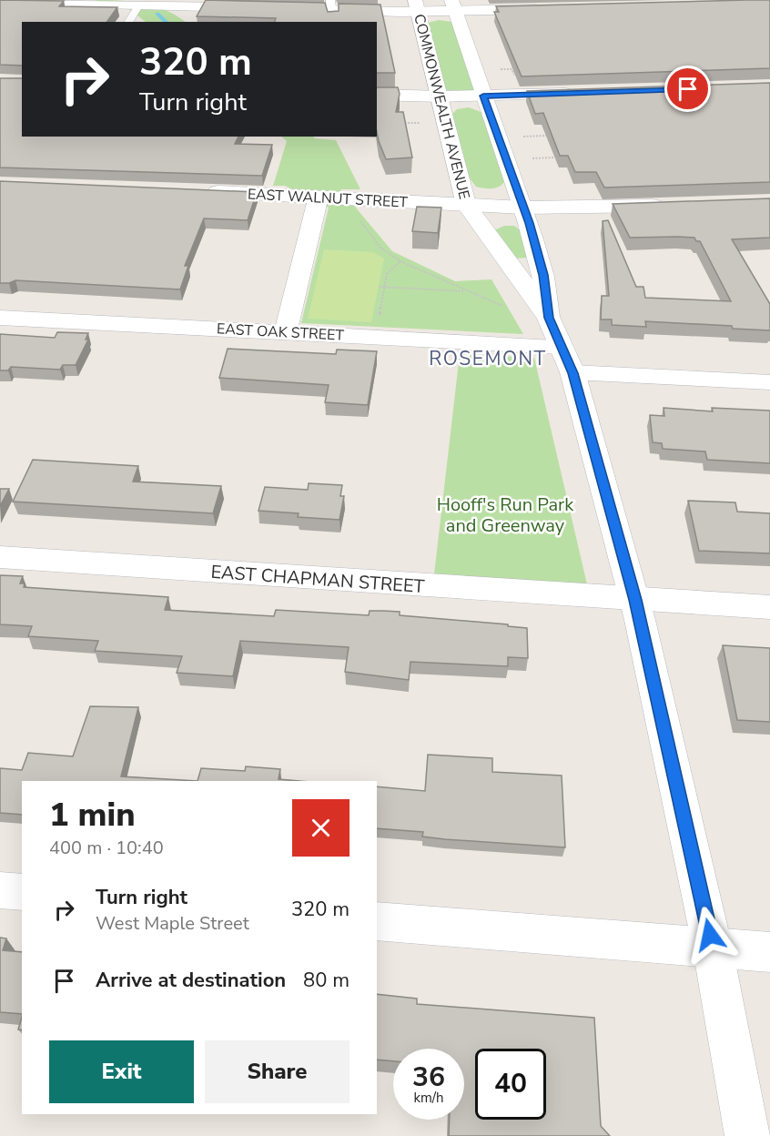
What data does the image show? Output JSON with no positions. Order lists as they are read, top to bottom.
{
  "streets": {
    "street": [
      "COMMONWEALTH AVENUE",
      "EAST WALNUT STREET",
      "EAST OAK STREET",
      "EAST CHAPMAN STREET"
    ]
  },
  "crossings": [
    ["COMMONWEALTH AVENUE", "EAST WALNUT STREET"],
    ["COMMONWEALTH AVENUE", "EAST OAK STREET"],
    ["COMMONWEALTH AVENUE", "EAST CHAPMAN STREET"]
  ],
  "districts": ["ROSEMONT"],
  "parks": ["Hooff's Run Park and Greenway"],
  "page": {
    "turn": ["320 m", "Turn right"],
    "heading": ["1 min", "400 m · 10:40"],
    "list": [
      {
        "name": "Turn right",
        "note": "West Maple Street",
        "value": "320 m"
      },
      {
        "name": "Arrive at destination",
        "value": "80 m"
      }
    ],
    "buttons": ["Exit", "Share"],
    "speed": "36 km/h",
    "limit": "40"
  }
}
